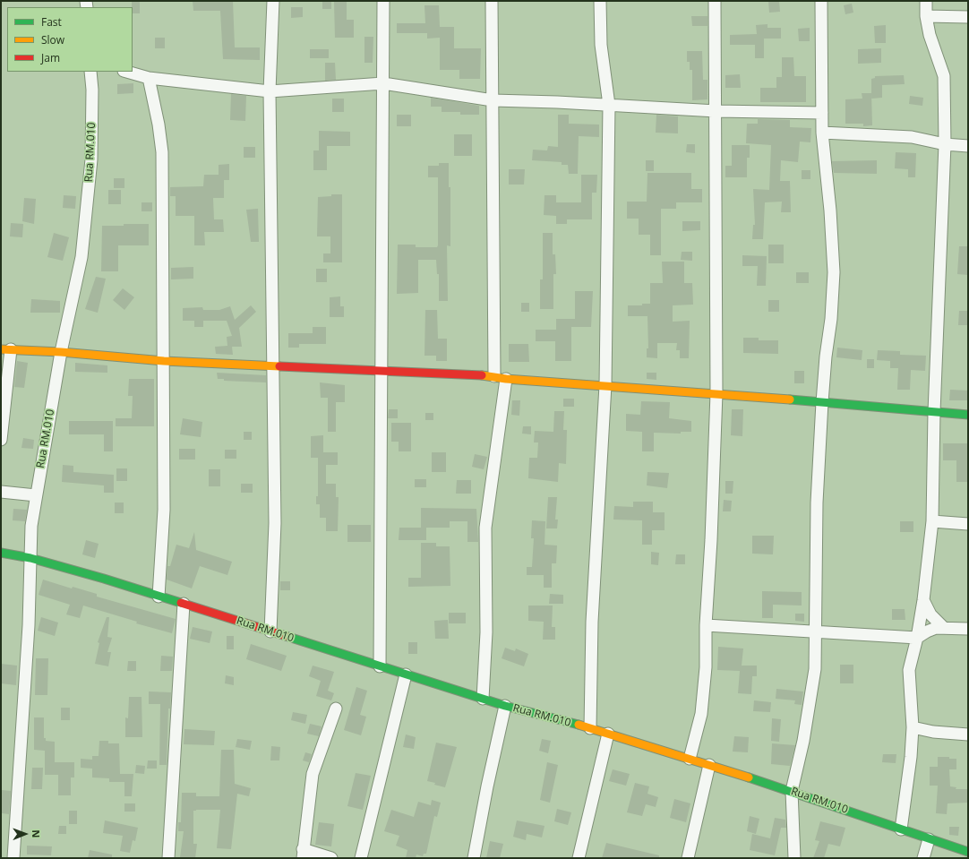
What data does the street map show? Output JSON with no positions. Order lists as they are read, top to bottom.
{
  "streets": {
    "street": ["Rua RM.010"]
  },
  "legend": ["Fast", "Slow", "Jam"],
  "north": "right"
}
